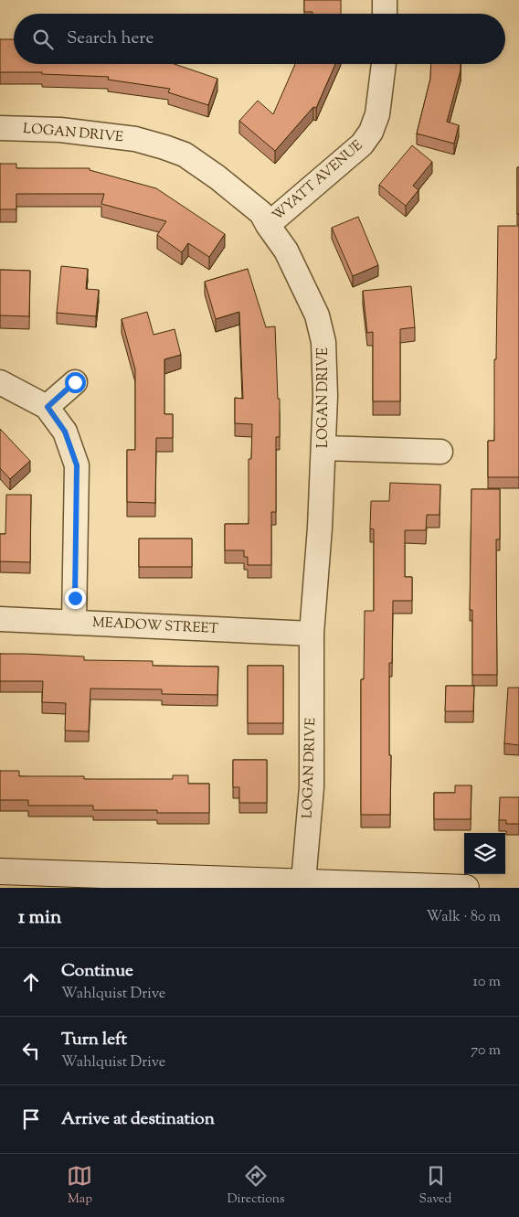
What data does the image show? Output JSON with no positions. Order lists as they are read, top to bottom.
{
  "streets": {
    "street": ["LOGAN DRIVE", "WYATT AVENUE", "MEADOW STREET"]
  },
  "crossings": [
    ["LOGAN DRIVE", "WYATT AVENUE"],
    ["LOGAN DRIVE", "MEADOW STREET"]
  ],
  "page": {
    "search": "Search here",
    "heading": ["1 min", "Walk · 80 m"],
    "list": [
      ["Continue", "Wahlquist Drive", "10 m"],
      ["Turn left", "Wahlquist Drive", "70 m"],
      "Arrive at destination"
    ],
    "nav": ["Map", "Directions", "Saved"]
  }
}
